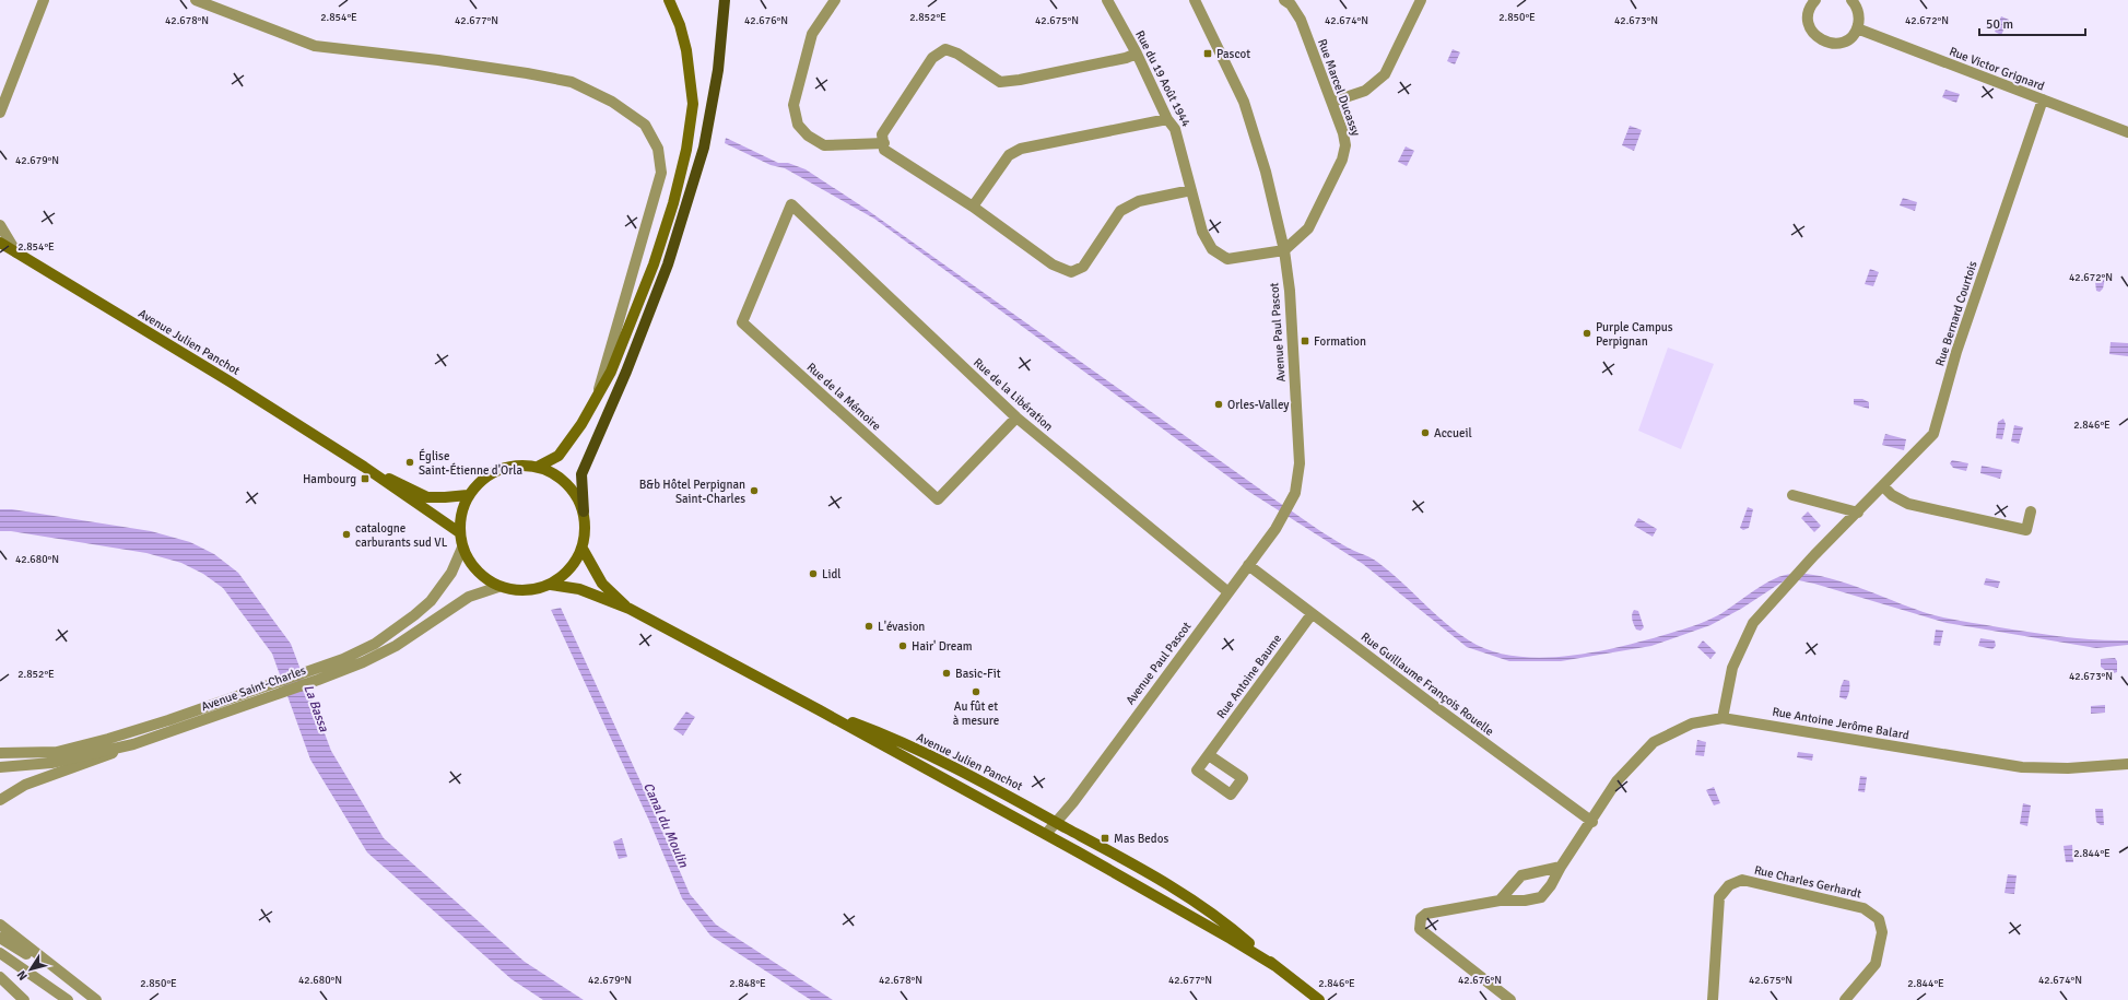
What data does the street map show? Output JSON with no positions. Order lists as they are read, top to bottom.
{
  "streets": {
    "main road": ["Avenue Julien Panchot"],
    "street": [
      "Rue Victor Grignard",
      "Rue du 19 Août 1944",
      "Rue Marcel Ducassy",
      "Rue Bernard Courtois",
      "Avenue Paul Pascot",
      "Rue de la Libération",
      "Rue de la Mémoire",
      "Rue Antoine Baume",
      "Rue Guillaume François Rouelle",
      "Avenue Saint-Charles",
      "Rue Antoine Jerôme Balard",
      "Rue Charles Gerhardt"
    ]
  },
  "crossings": [
    ["Rue Victor Grignard", "Rue Bernard Courtois"],
    ["Rue du 19 Août 1944", "Rue Marcel Ducassy"],
    ["Rue du 19 Août 1944", "Avenue Paul Pascot"],
    ["Rue Marcel Ducassy", "Avenue Paul Pascot"],
    ["Rue Bernard Courtois", "Rue Antoine Jerôme Balard"],
    ["Avenue Paul Pascot", "Avenue Julien Panchot"],
    ["Avenue Paul Pascot", "Rue de la Libération"],
    ["Avenue Paul Pascot", "Rue Guillaume François Rouelle"],
    ["Avenue Julien Panchot", "Avenue Saint-Charles"],
    ["Rue de la Libération", "Rue de la Mémoire"],
    ["Rue Antoine Baume", "Rue Guillaume François Rouelle"],
    ["Rue Guillaume François Rouelle", "Rue Antoine Jerôme Balard"]
  ],
  "water": ["La Bassa", "Canal du Moulin"],
  "places": {
    "transit": [
      "Pascot",
      "Formation",
      "Hambourg",
      "Mas Bedos"
    ],
    "other": [
      "Purple Campus Perpignan",
      "Orles-Valley",
      "Accueil",
      "Église Saint-Étienne d'Orla",
      "B&b Hôtel Perpignan Saint-Charles",
      "catalogne carburants sud VL",
      "Lidl",
      "L'évasion",
      "Hair' Dream",
      "Basic-Fit",
      "Au fût et à mesure"
    ]
  },
  "scale_bar": "50 m",
  "north": "bottom left",
  "coordinates": [
    "2.854°E",
    "2.852°E",
    "2.850°E",
    "42.678°N",
    "42.677°N",
    "42.676°N",
    "42.675°N",
    "42.674°N",
    "42.673°N",
    "42.672°N",
    "42.679°N",
    "2.846°E",
    "42.680°N",
    "2.844°E",
    "2.848°E"
  ]
}
